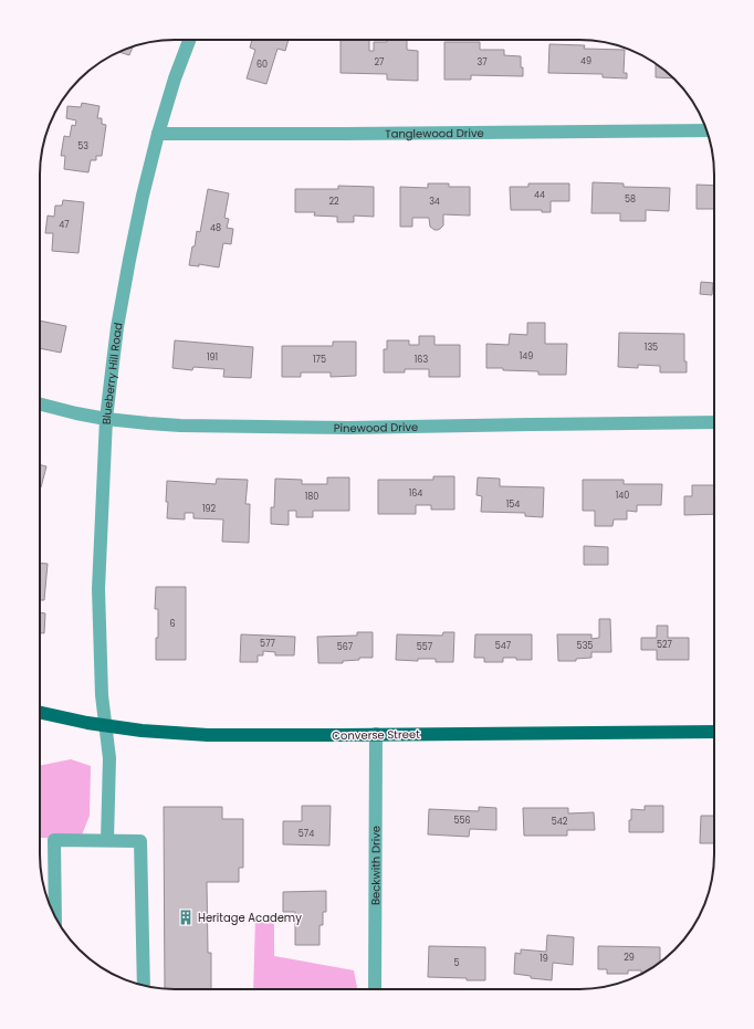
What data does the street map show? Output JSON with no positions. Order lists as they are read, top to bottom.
{
  "streets": {
    "main road": ["Converse Street"],
    "street": [
      "Tanglewood Drive",
      "Blueberry Hill Road",
      "Pinewood Drive",
      "Beckwith Drive"
    ]
  },
  "crossings": [
    ["Tanglewood Drive", "Blueberry Hill Road"],
    ["Blueberry Hill Road", "Pinewood Drive"],
    ["Blueberry Hill Road", "Converse Street"],
    ["Converse Street", "Beckwith Drive"]
  ],
  "places": {
    "building": ["Heritage Academy"]
  },
  "house_numbers": [
    "49",
    "27",
    "37",
    "60",
    "53",
    "44",
    "58",
    "22",
    "34",
    "47",
    "48",
    "135",
    "149",
    "191",
    "175",
    "163",
    "164",
    "140",
    "180",
    "154",
    "192",
    "6",
    "577",
    "527",
    "547",
    "535",
    "567",
    "557",
    "556",
    "542",
    "574",
    "29",
    "19",
    "5"
  ]
}
